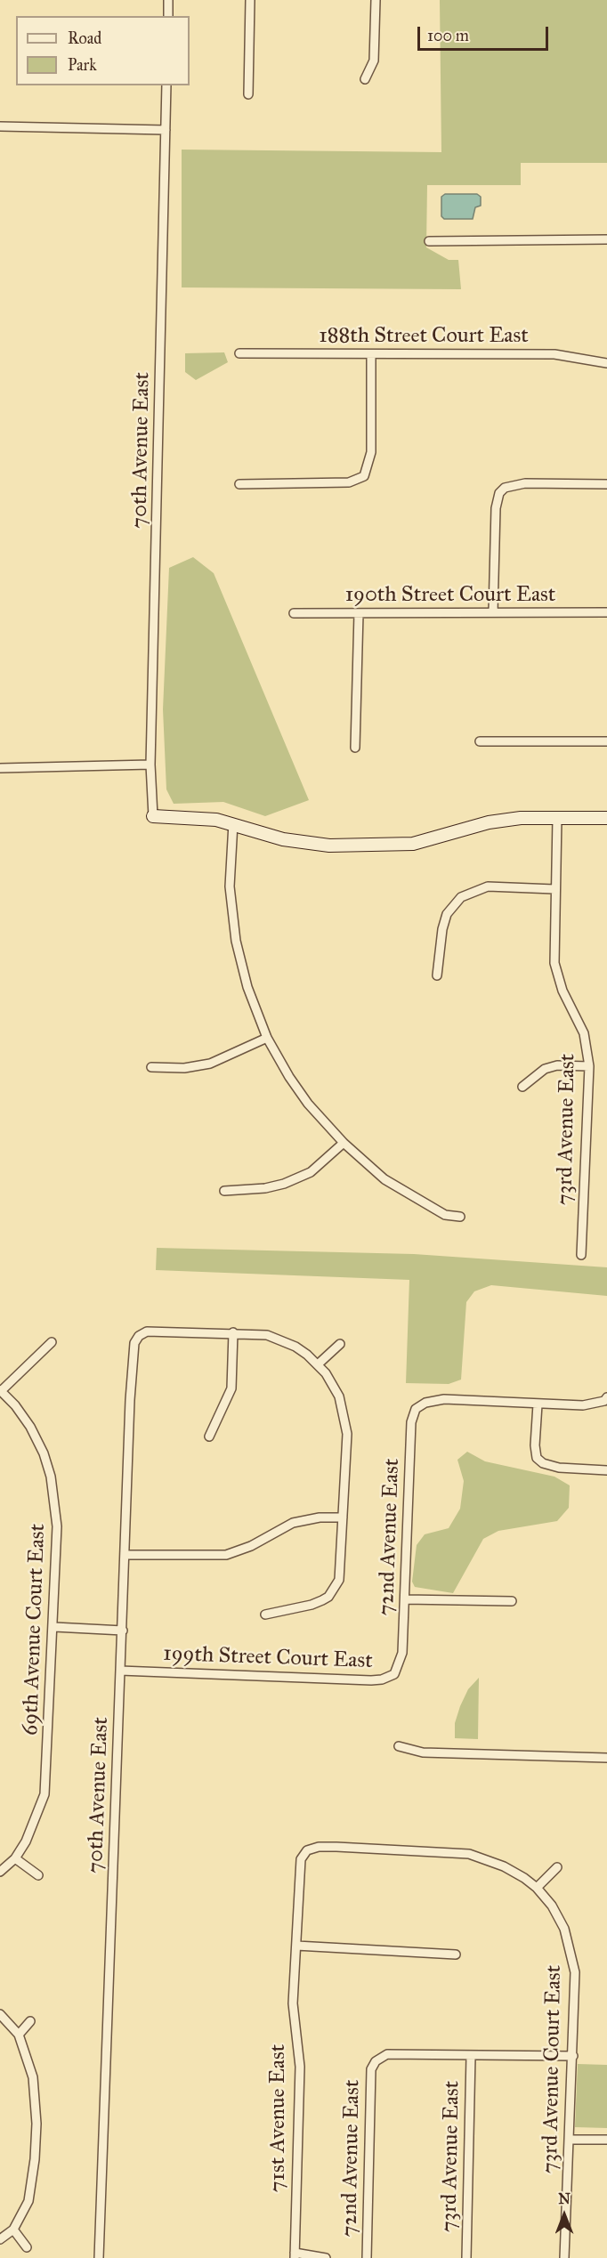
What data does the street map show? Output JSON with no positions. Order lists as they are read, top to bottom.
{
  "streets": {
    "street": [
      "188th Street Court East",
      "70th Avenue East",
      "190th Street Court East",
      "73rd Avenue East",
      "72nd Avenue East",
      "69th Avenue Court East",
      "199th Street Court East",
      "73rd Avenue Court East",
      "71st Avenue East"
    ]
  },
  "crossings": [
    ["70th Avenue East", "199th Street Court East"],
    ["73rd Avenue East", "72nd Avenue East"],
    ["72nd Avenue East", "199th Street Court East"],
    ["73rd Avenue Court East", "71st Avenue East"]
  ],
  "legend": ["Road", "Park"],
  "scale_bar": "100 m",
  "north": "top"
}
